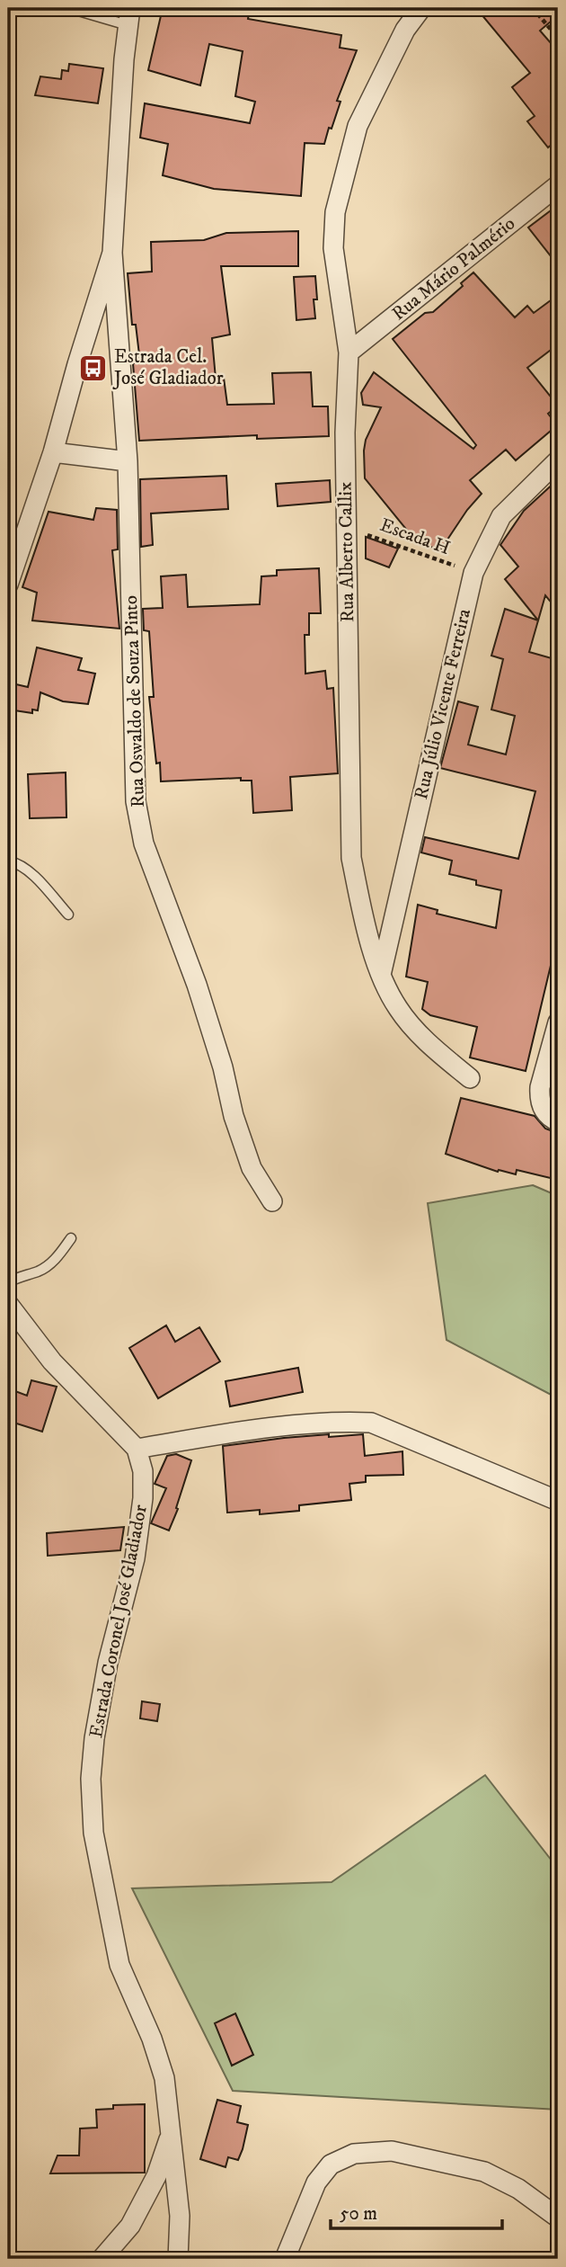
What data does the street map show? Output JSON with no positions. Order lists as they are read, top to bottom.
{
  "streets": {
    "street": [
      "Rua Mário Palmério",
      "Rua Alberto Callix",
      "Rua Oswaldo de Souza Pinto",
      "Rua Júlio Vicente Ferreira",
      "Estrada Coronel José Gladiador"
    ],
    "path": ["Escada H"]
  },
  "crossings": [
    ["Rua Mário Palmério", "Rua Alberto Callix"],
    ["Escada H", "Rua Alberto Callix"],
    ["Escada H", "Rua Júlio Vicente Ferreira"],
    ["Rua Alberto Callix", "Rua Júlio Vicente Ferreira"]
  ],
  "places": {
    "bus stop": ["Estrada Cel. José Gladiador"]
  },
  "scale_bar": "50 m"
}
